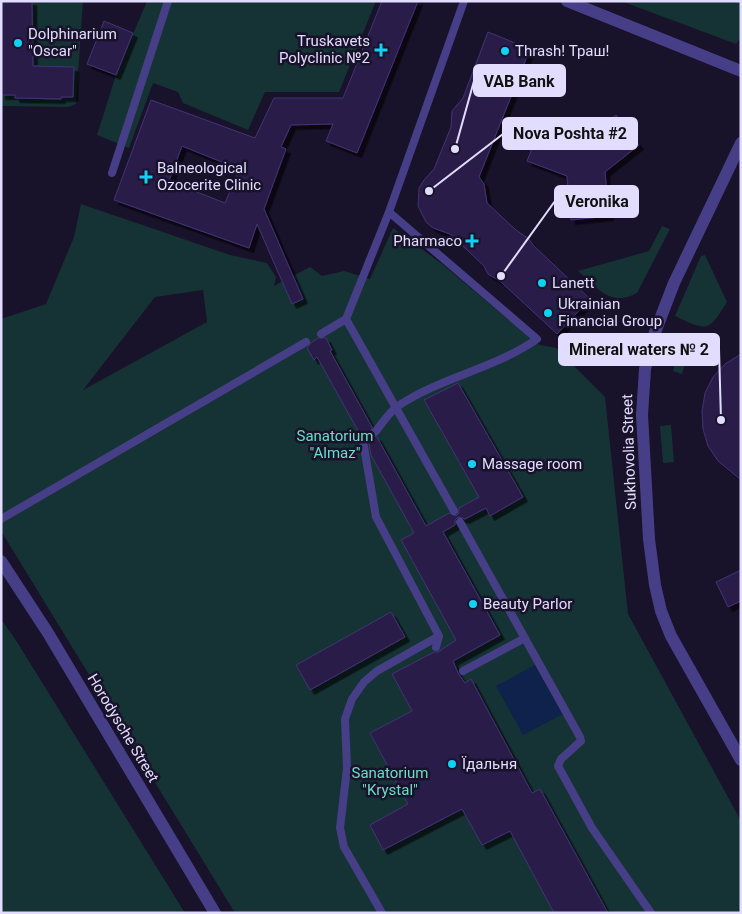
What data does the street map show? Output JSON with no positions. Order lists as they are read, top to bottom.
{
  "streets": {
    "street": ["Sukhovolia Street", "Horodysche Street"]
  },
  "parks": ["Sanatorium \"Almaz\"", "Sanatorium \"Krystal\""],
  "places": {
    "other": [
      "Dolphinarium \"Oscar\"",
      "Thrash! Траш!",
      "VAB Bank",
      "Nova Poshta #2",
      "Veronika",
      "Lanett",
      "Ukrainian Financial Group",
      "Mineral waters № 2",
      "Massage room",
      "Beauty Parlor",
      "Їдальня"
    ],
    "health": ["Truskavets Polyclinic №2", "Balneological Ozocerite Clinic", "Pharmaco"]
  }
}
